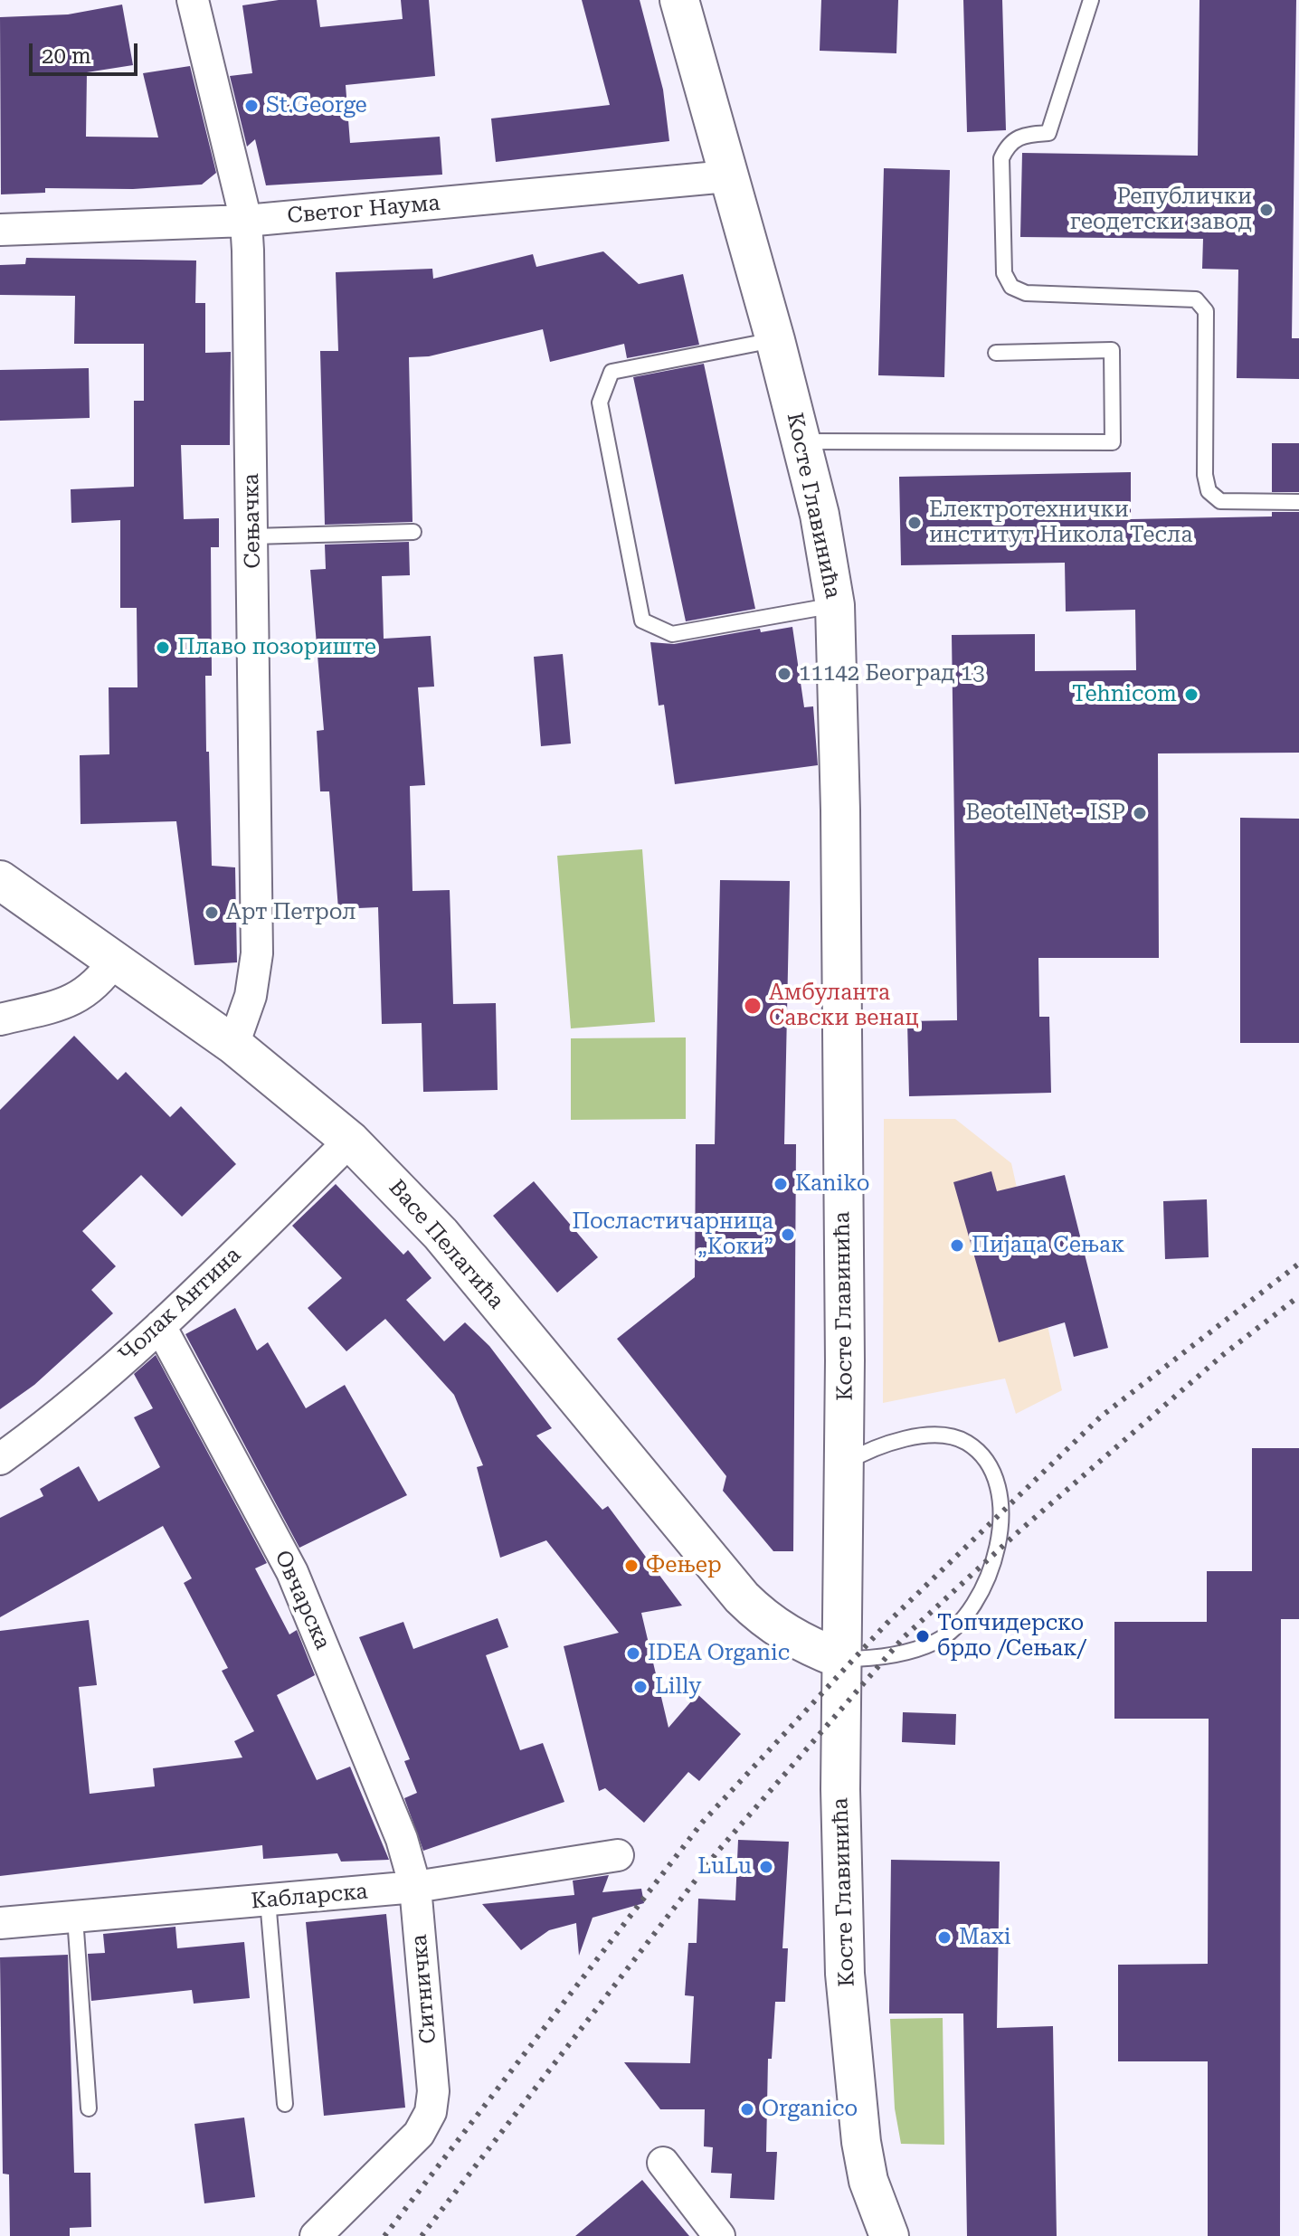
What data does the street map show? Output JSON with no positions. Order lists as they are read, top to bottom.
{
  "streets": {
    "street": [
      "Светог Наума",
      "Косте Главинића",
      "Сењачка",
      "Васе Пелагића",
      "Чолак Антина",
      "Овчарска",
      "Кабларска",
      "Ситничка"
    ]
  },
  "crossings": [
    ["Светог Наума", "Косте Главинића"],
    ["Светог Наума", "Сењачка"],
    ["Косте Главинића", "Васе Пелагића"],
    ["Сењачка", "Васе Пелагића"],
    ["Васе Пелагића", "Чолак Антина"],
    ["Чолак Антина", "Овчарска"],
    ["Овчарска", "Кабларска"],
    ["Овчарска", "Ситничка"],
    ["Кабларска", "Ситничка"]
  ],
  "places": [
    "St.George",
    "Републички геодетски завод",
    "Електротехнички институт Никола Тесла",
    "Плаво позориште",
    "11142 Београд 13",
    "Tehnicom",
    "BeotelNet - ISP",
    "Арт Петрол",
    "Амбуланта Савски венац",
    "Kaniko",
    "Посластичарница „Коки”",
    "Пијаца Сењак",
    "Фењер",
    "Топчидерско брдо /Сењак/",
    "IDEA Organic",
    "Lilly",
    "LuLu",
    "Maxi",
    "Organico"
  ],
  "scale_bar": "20 m"
}
